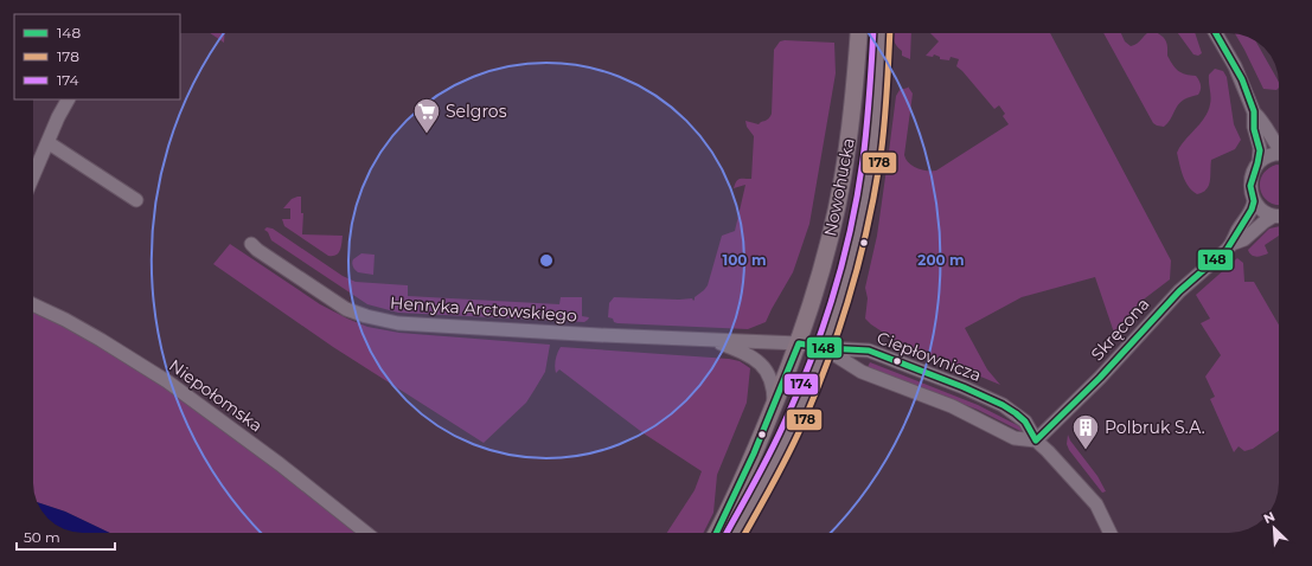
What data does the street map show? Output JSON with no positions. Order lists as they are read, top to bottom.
{
  "streets": {
    "main road": ["Nowohucka"],
    "street": [
      "Henryka Arctowskiego",
      "Skręcona",
      "Ciepłownicza",
      "Niepołomska"
    ]
  },
  "crossings": [
    ["Nowohucka", "Henryka Arctowskiego"],
    ["Nowohucka", "Ciepłownicza"],
    ["Skręcona", "Ciepłownicza"]
  ],
  "places": {
    "supermarket": ["Selgros"],
    "building": ["Polbruk S.A."]
  },
  "lines": ["transit line 148", "transit line 178", "transit line 174"],
  "legend": ["148", "178", "174"],
  "scale_bar": "50 m",
  "north": "top left",
  "rings": ["100 m", "200 m"]
}
